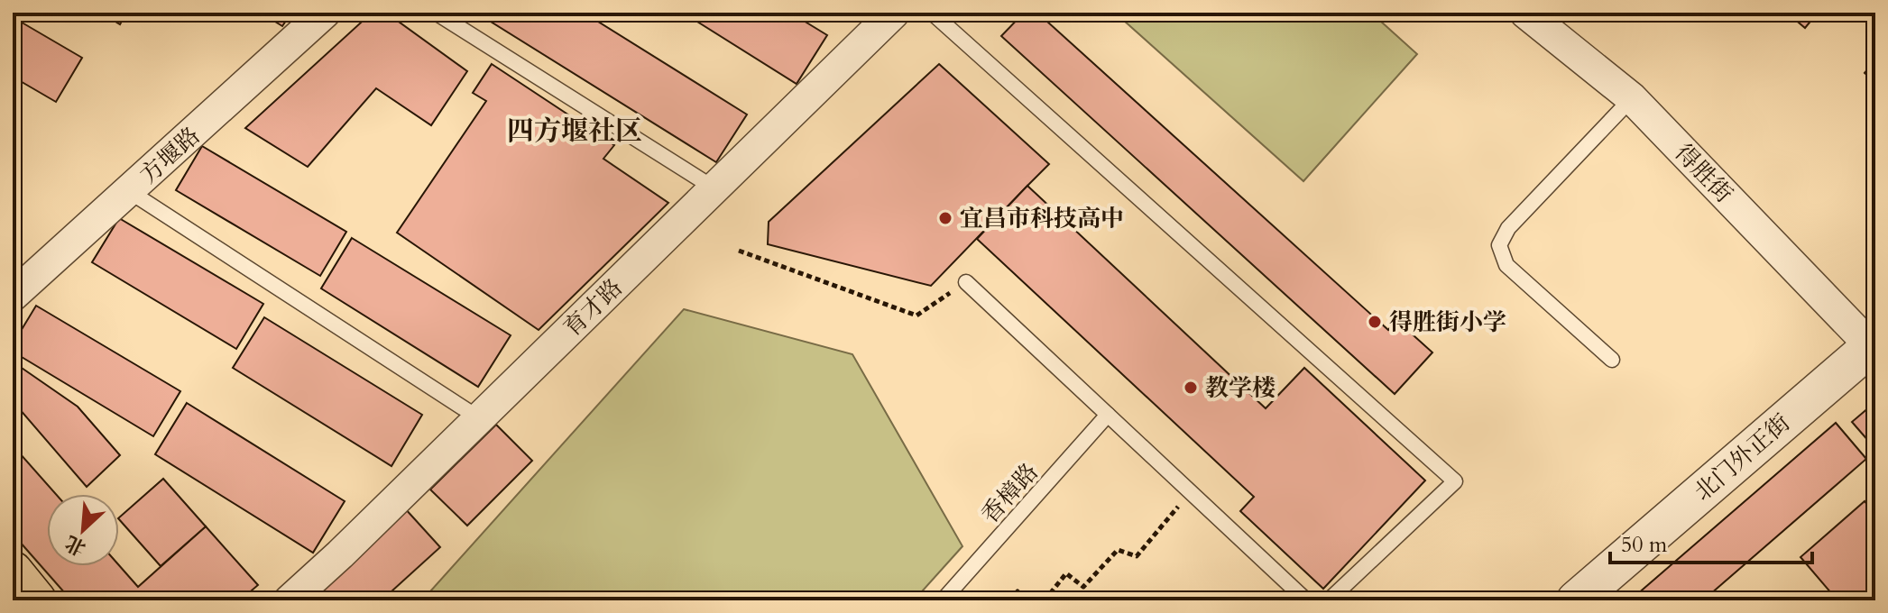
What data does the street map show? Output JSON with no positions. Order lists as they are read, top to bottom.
{
  "streets": {
    "street": [
      "方堰路",
      "得胜街",
      "育才路",
      "北门外正街"
    ],
    "lane": ["香樟路"]
  },
  "crossings": [
    ["得胜街", "北门外正街"]
  ],
  "districts": ["四方堰社区"],
  "places": ["宜昌市科技高中", "得胜街小学", "教学楼"],
  "scale_bar": "50 m",
  "north": "bottom left"
}
